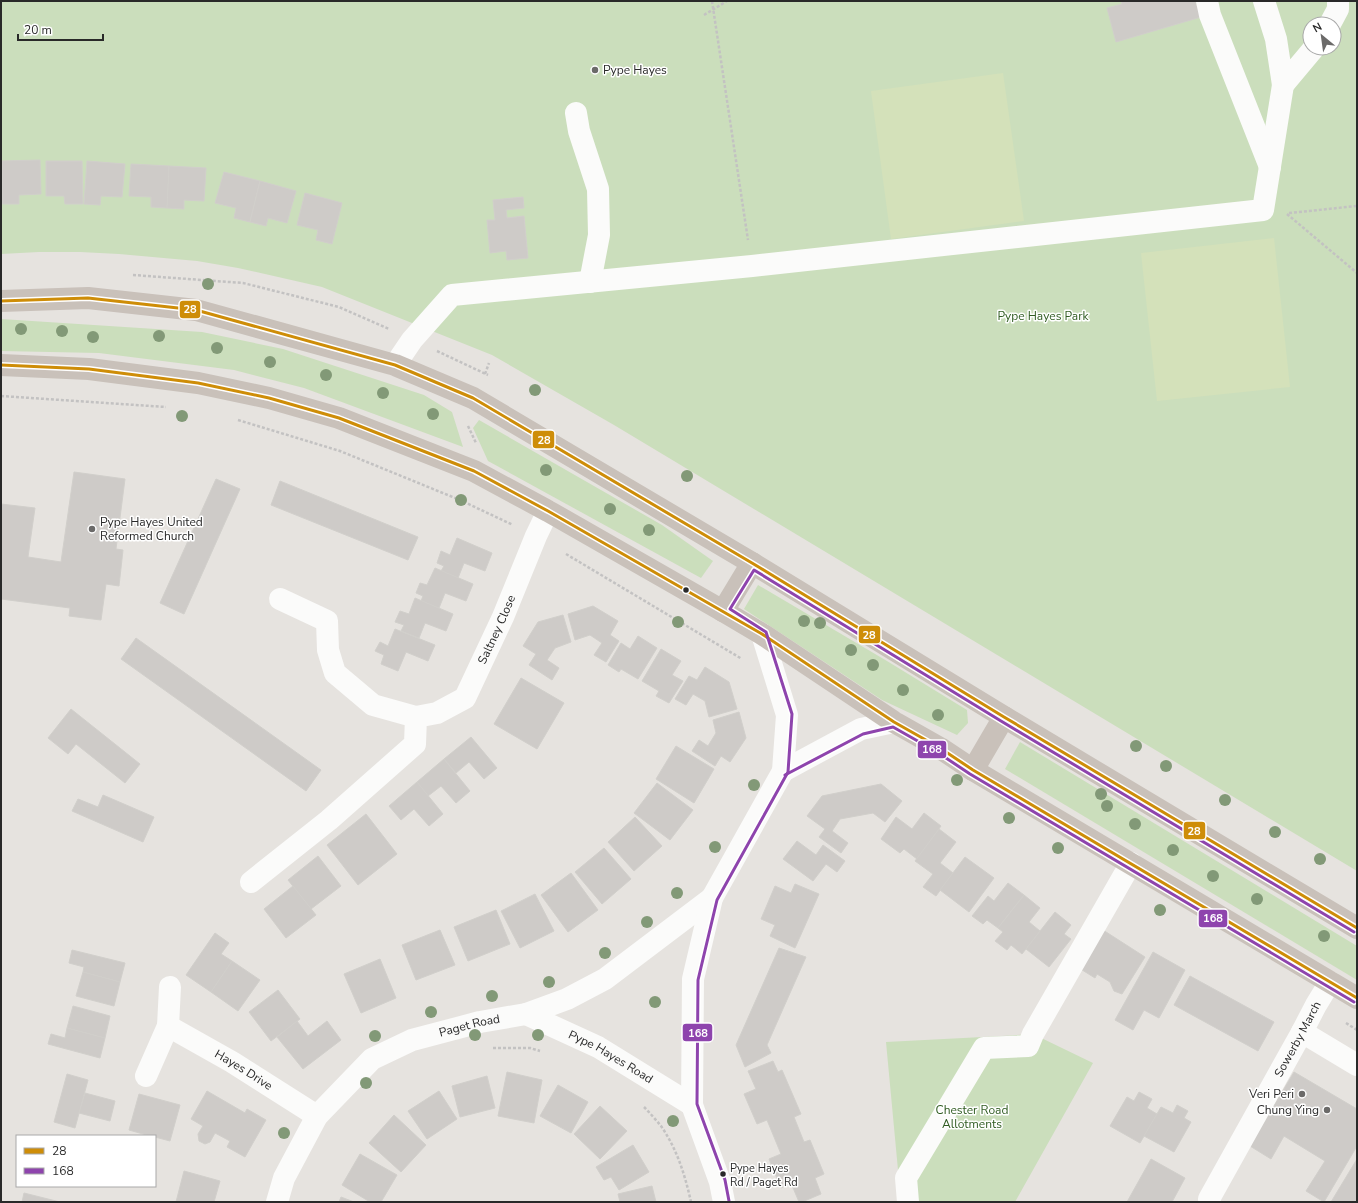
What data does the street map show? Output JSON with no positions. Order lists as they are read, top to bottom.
{
  "streets": {
    "street": [
      "Saltney Close",
      "Paget Road",
      "Sowerby March",
      "Pype Hayes Road",
      "Hayes Drive"
    ]
  },
  "crossings": [
    ["Paget Road", "Pype Hayes Road"],
    ["Paget Road", "Hayes Drive"]
  ],
  "parks": ["Pype Hayes Park", "Chester Road Allotments"],
  "places": [
    "Pype Hayes",
    "Pype Hayes United Reformed Church",
    "Veri Peri",
    "Chung Ying",
    "Pype Hayes Rd / Paget Rd"
  ],
  "lines": ["transit line 28", "transit line 168"],
  "legend": ["28", "168"],
  "scale_bar": "20 m",
  "north": "top left"
}
